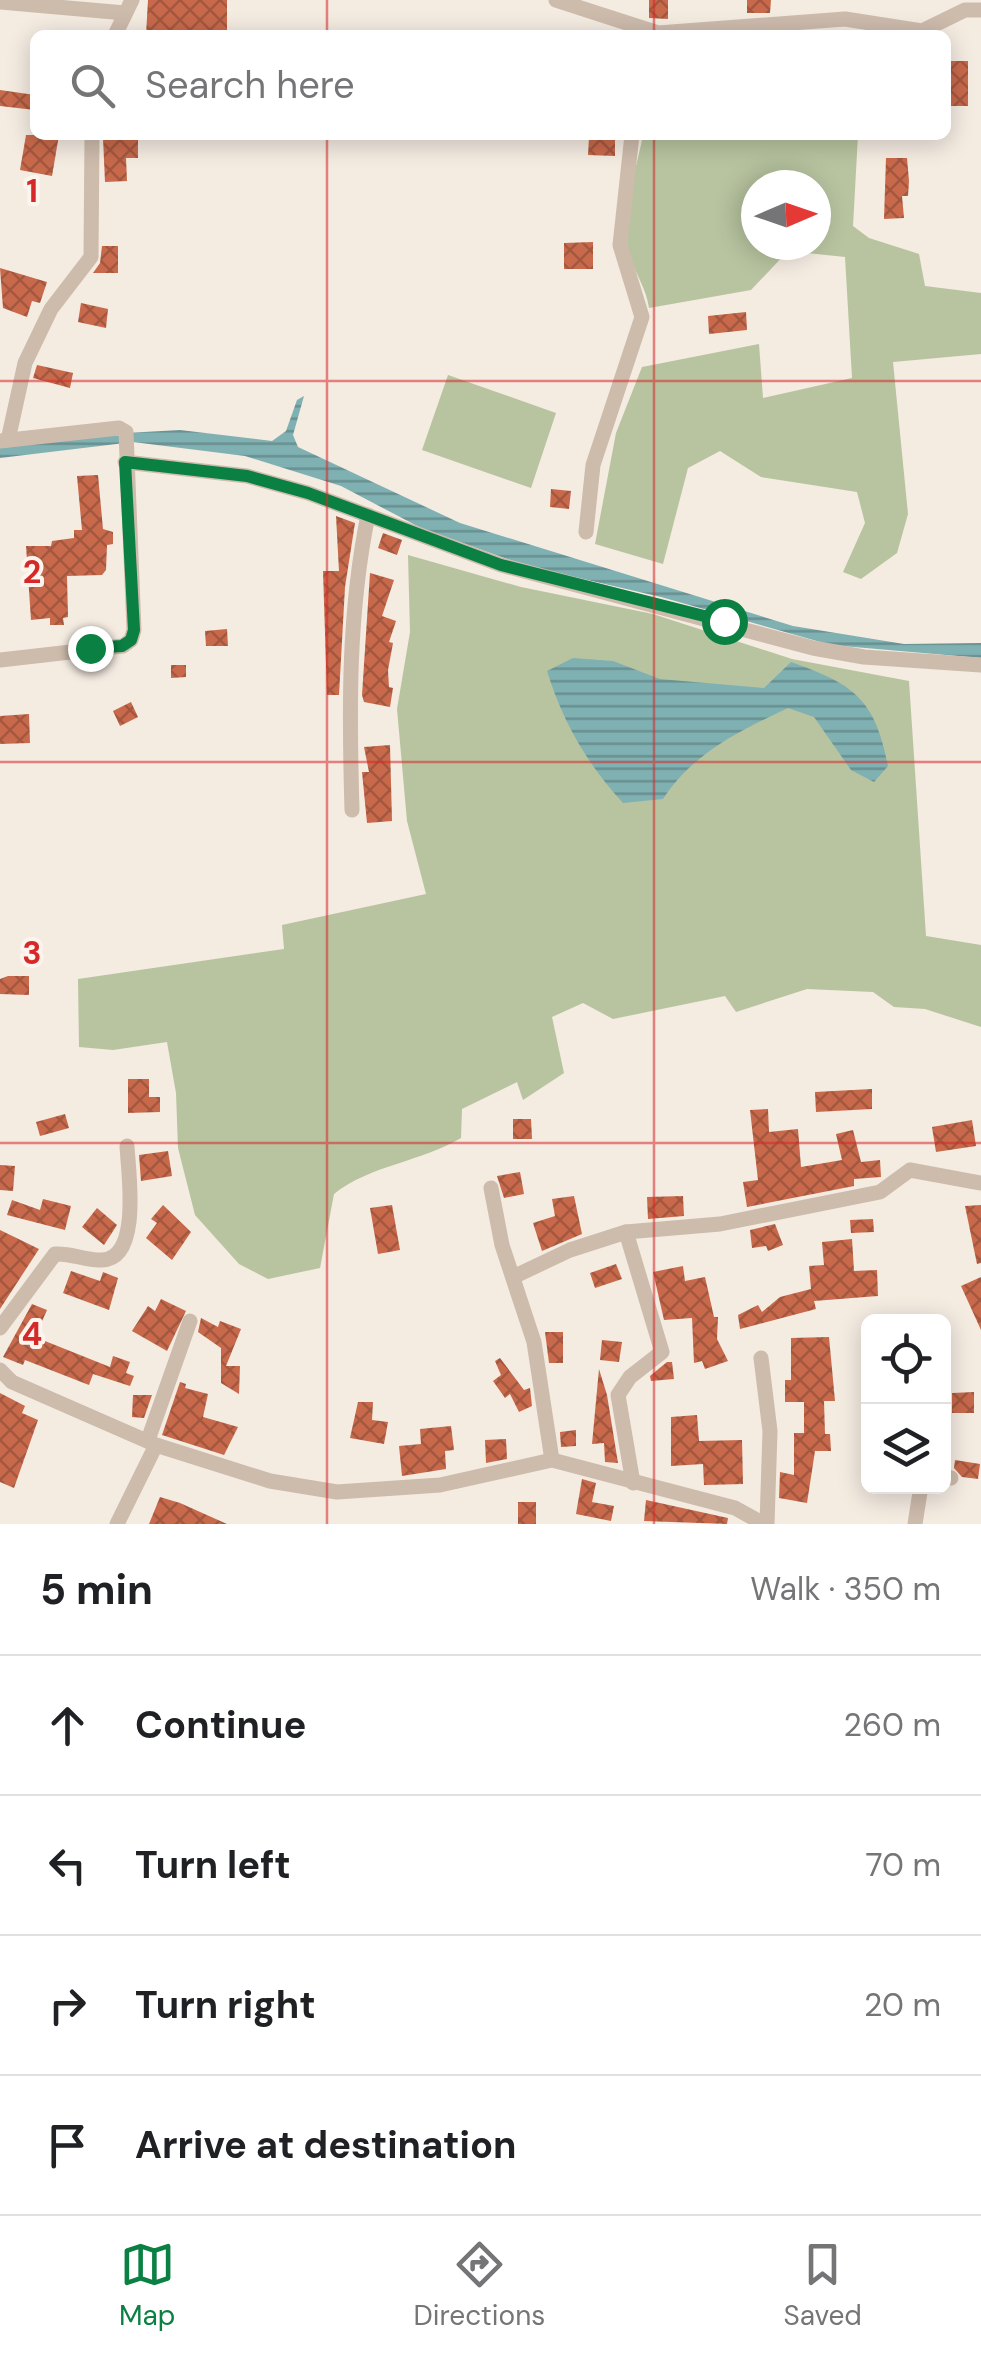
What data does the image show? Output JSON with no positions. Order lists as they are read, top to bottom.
{
  "north": "right",
  "page": {
    "search": "Search here",
    "heading": ["5 min", "Walk · 350 m"],
    "list": [
      ["Continue", "260 m"],
      ["Turn left", "70 m"],
      ["Turn right", "20 m"],
      "Arrive at destination"
    ],
    "nav": ["Map", "Directions", "Saved"]
  },
  "grid": {
    "rows": [
      "1",
      "2",
      "3",
      "4"
    ]
  }
}
